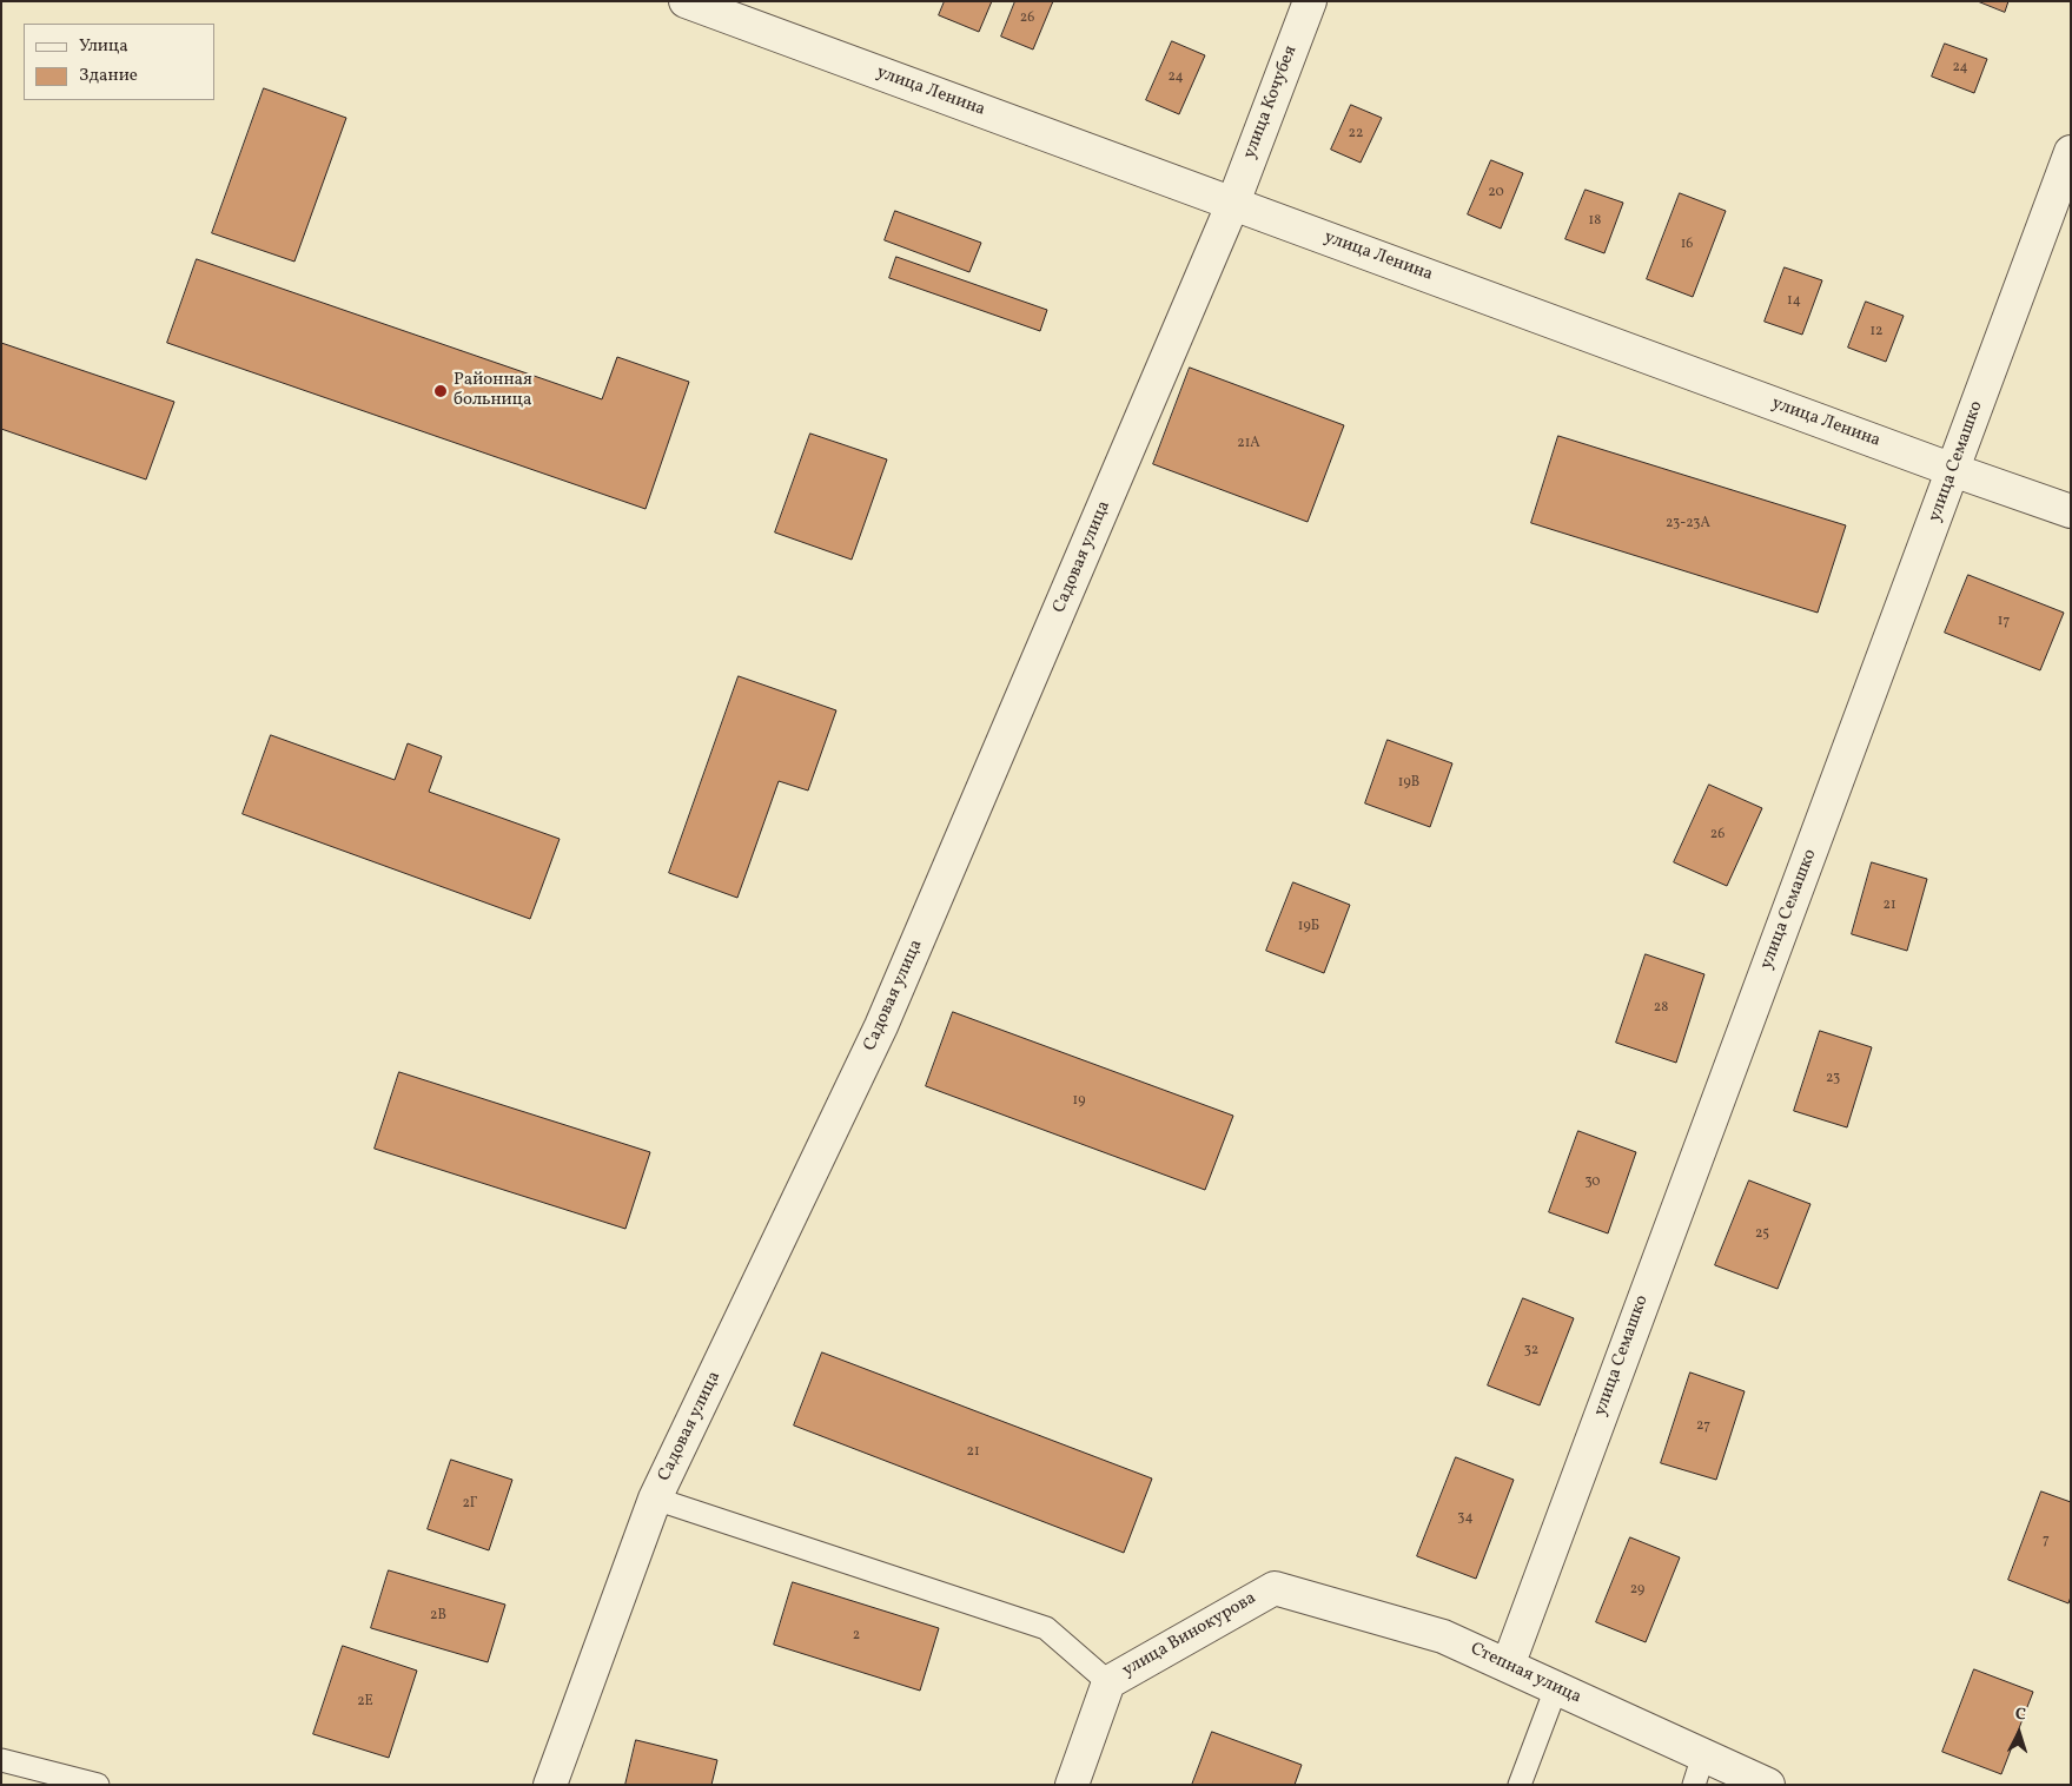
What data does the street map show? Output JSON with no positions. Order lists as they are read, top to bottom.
{
  "streets": {
    "street": [
      "улица Ленина",
      "улица Кочубея",
      "улица Семашко",
      "Садовая улица",
      "улица Винокурова",
      "Степная улица"
    ]
  },
  "crossings": [
    ["улица Ленина", "улица Кочубея"],
    ["улица Ленина", "улица Семашко"],
    ["улица Ленина", "Садовая улица"],
    ["улица Кочубея", "Садовая улица"],
    ["улица Семашко", "Степная улица"],
    ["улица Винокурова", "Степная улица"]
  ],
  "places": ["Районная больница"],
  "house_numbers": [
    "26",
    "24",
    "24",
    "22",
    "20",
    "18",
    "16",
    "14",
    "12",
    "21А",
    "23-23А",
    "17",
    "19В",
    "26",
    "21",
    "19Б",
    "28",
    "23",
    "19",
    "30",
    "25",
    "32",
    "27",
    "21",
    "2Г",
    "34",
    "7",
    "29",
    "2В",
    "2",
    "2Е"
  ],
  "legend": ["Улица", "Здание"],
  "north": "top"
}
